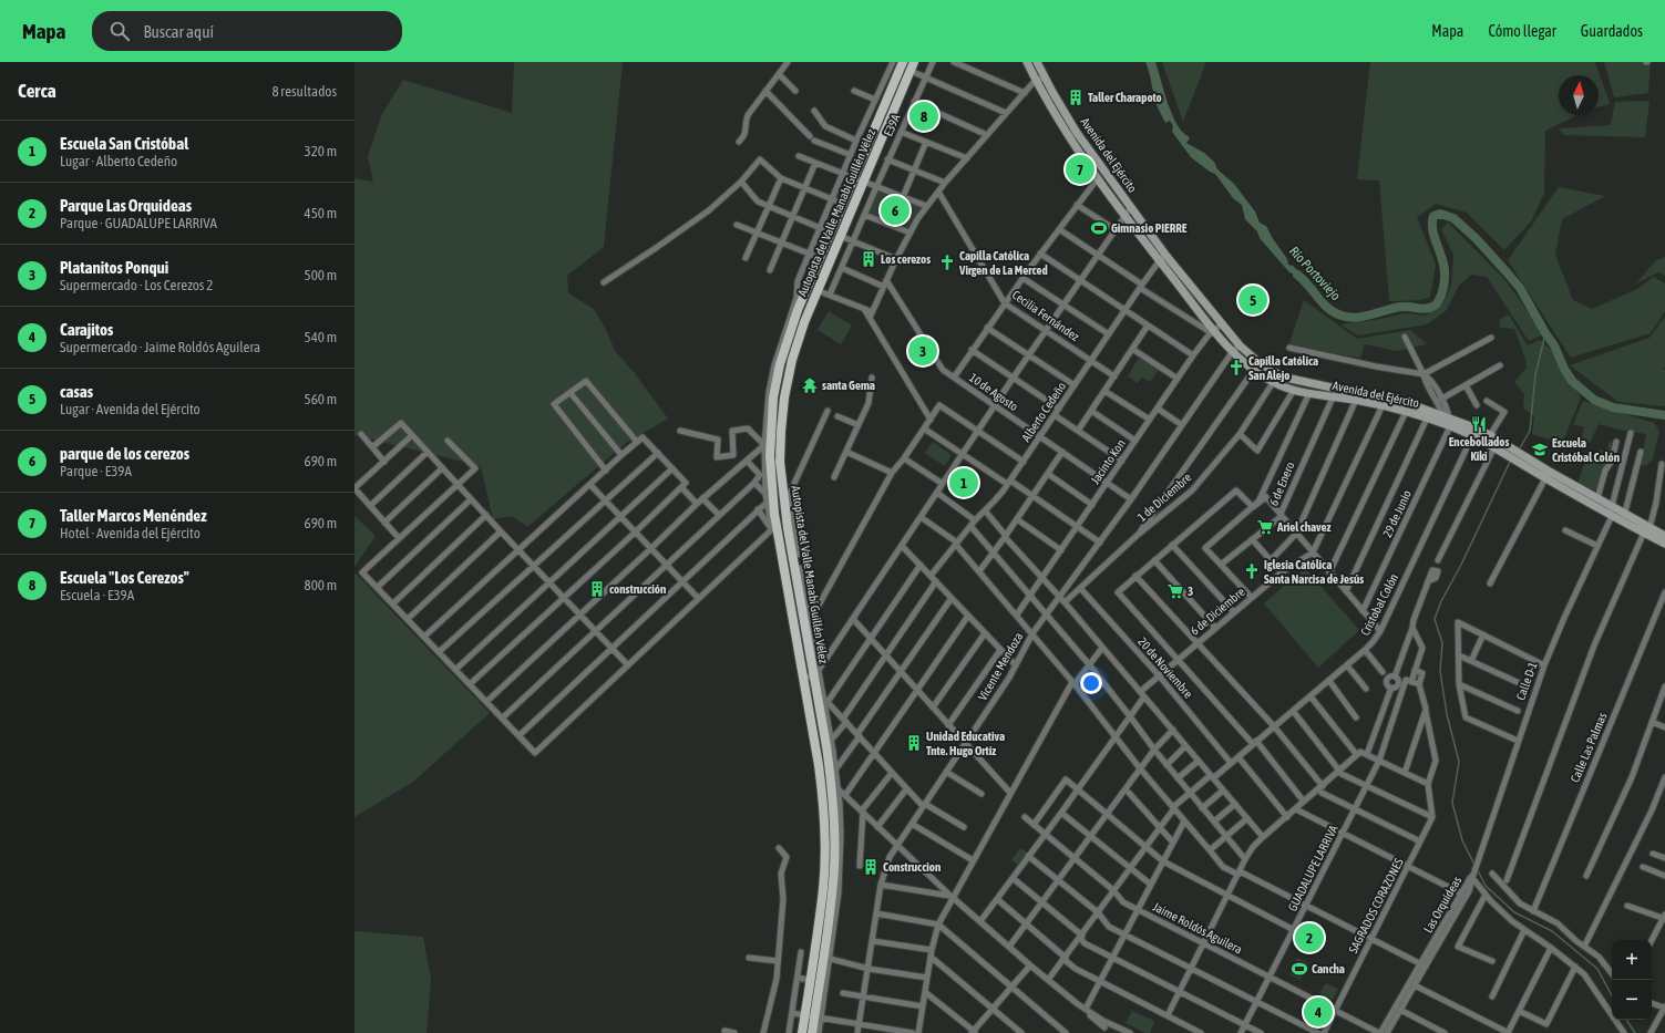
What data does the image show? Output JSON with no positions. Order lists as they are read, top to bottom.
{
  "streets": {
    "main road": ["E39A", "Avenida del Ejército", "Autopista del Valle Manabí Guillén Vélez"],
    "street": [
      "Cecilia Fernández",
      "10 de Agosto",
      "Alberto Cedeño",
      "Jacinto Kon",
      "6 de Enero",
      "1 de Diciembre",
      "29 de Junio",
      "Cristobal Colón",
      "6 de Diciembre",
      "Vicente Mendoza",
      "20 de Noviembre",
      "Calle D-1",
      "Calle Las Palmas",
      "GUADALUPE LARRIVA",
      "Las Orquídeas",
      "SAGRADOS CORAZONES",
      "Jaime Roldós Aguilera"
    ]
  },
  "crossings": [
    ["Avenida del Ejército", "Alberto Cedeño"],
    ["Avenida del Ejército", "Jacinto Kon"],
    ["Avenida del Ejército", "6 de Enero"],
    ["Avenida del Ejército", "1 de Diciembre"],
    ["Avenida del Ejército", "29 de Junio"],
    ["Avenida del Ejército", "Cristobal Colón"],
    ["Avenida del Ejército", "Vicente Mendoza"],
    ["Avenida del Ejército", "Calle D-1"],
    ["Cecilia Fernández", "Alberto Cedeño"],
    ["10 de Agosto", "Alberto Cedeño"],
    ["10 de Agosto", "Jacinto Kon"],
    ["10 de Agosto", "Vicente Mendoza"],
    ["1 de Diciembre", "20 de Noviembre"],
    ["Cristobal Colón", "20 de Noviembre"],
    ["Cristobal Colón", "Jaime Roldós Aguilera"],
    ["6 de Diciembre", "20 de Noviembre"],
    ["6 de Diciembre", "Jaime Roldós Aguilera"],
    ["Calle D-1", "Las Orquídeas"],
    ["GUADALUPE LARRIVA", "Jaime Roldós Aguilera"],
    ["Las Orquídeas", "Jaime Roldós Aguilera"],
    ["SAGRADOS CORAZONES", "Jaime Roldós Aguilera"]
  ],
  "water": ["Río Portoviejo"],
  "places": {
    "building": [
      "Taller Charapoto",
      "Los cerezos",
      "construcción",
      "Unidad Educativa Tnte. Hugo Ortíz",
      "Construccion"
    ],
    "sports": ["Gimnasio PIERRE", "Cancha"],
    "church": ["Capilla Católica Virgen de La Merced", "Capilla Católica San Alejo", "Iglesia Católica Santa Narcisa de Jesús"],
    "temple": ["santa Gema"],
    "restaurant": ["Encebollados Kiki"],
    "school or university": ["Escuela Cristóbal Colón"],
    "supermarket": ["Ariel chavez", "3"]
  },
  "north": "top",
  "page": {
    "header": "Mapa",
    "search": "Buscar aquí",
    "nav": ["Mapa", "Cómo llegar", "Guardados"],
    "heading": ["Cerca", "8 resultados"],
    "pins": [
      "8",
      "7",
      "6",
      "5",
      "3",
      "1",
      "2",
      "4"
    ],
    "list": [
      {
        "mark": "1",
        "name": "Escuela San Cristóbal",
        "note": "Lugar · Alberto Cedeño",
        "value": "320 m"
      },
      {
        "mark": "2",
        "name": "Parque Las Orquideas",
        "note": "Parque · GUADALUPE LARRIVA",
        "value": "450 m"
      },
      {
        "mark": "3",
        "name": "Platanitos Ponqui",
        "note": "Supermercado · Los Cerezos 2",
        "value": "500 m"
      },
      {
        "mark": "4",
        "name": "Carajitos",
        "note": "Supermercado · Jaime Roldós Aguilera",
        "value": "540 m"
      },
      {
        "mark": "5",
        "name": "casas",
        "note": "Lugar · Avenida del Ejército",
        "value": "560 m"
      },
      {
        "mark": "6",
        "name": "parque de los cerezos",
        "note": "Parque · E39A",
        "value": "690 m"
      },
      {
        "mark": "7",
        "name": "Taller Marcos Menéndez",
        "note": "Hotel · Avenida del Ejército",
        "value": "690 m"
      },
      {
        "mark": "8",
        "name": "Escuela \"Los Cerezos\"",
        "note": "Escuela · E39A",
        "value": "800 m"
      }
    ],
    "map_buttons": ["+", "−"]
  }
}
